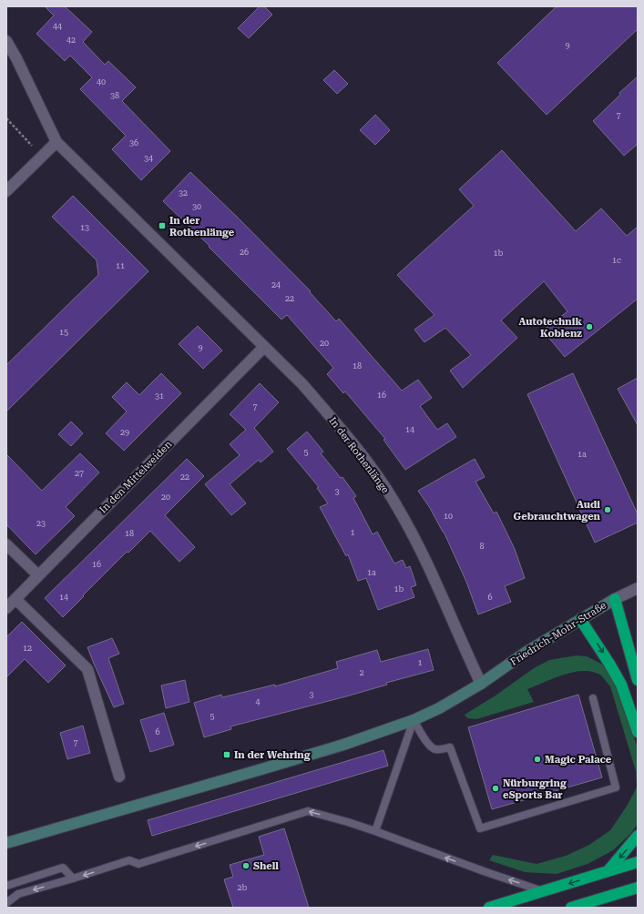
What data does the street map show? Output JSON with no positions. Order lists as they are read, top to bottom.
{
  "streets": {
    "street": ["In der Rothenlänge", "In den Mittelweiden", "Friedrich-Mohr-Straße"]
  },
  "crossings": [
    ["In der Rothenlänge", "In den Mittelweiden"],
    ["In der Rothenlänge", "Friedrich-Mohr-Straße"]
  ],
  "places": {
    "transit": ["In der Rothenlänge", "In der Wehring"],
    "other": [
      "Autotechnik Koblenz",
      "Audi Gebrauchtwagen",
      "Magic Palace",
      "Nürburgring eSports Bar",
      "Shell"
    ]
  },
  "house_numbers": [
    "44",
    "42",
    "9",
    "40",
    "38",
    "7",
    "36",
    "34",
    "32",
    "30",
    "13",
    "26",
    "1b",
    "1c",
    "11",
    "24",
    "22",
    "15",
    "20",
    "9",
    "18",
    "16",
    "31",
    "7",
    "14",
    "29",
    "5",
    "1a",
    "27",
    "22",
    "3",
    "20",
    "10",
    "23",
    "1",
    "18",
    "8",
    "16",
    "1a",
    "1b",
    "14",
    "6",
    "12",
    "1",
    "2",
    "3",
    "4",
    "5",
    "6",
    "7",
    "2b"
  ]
}
